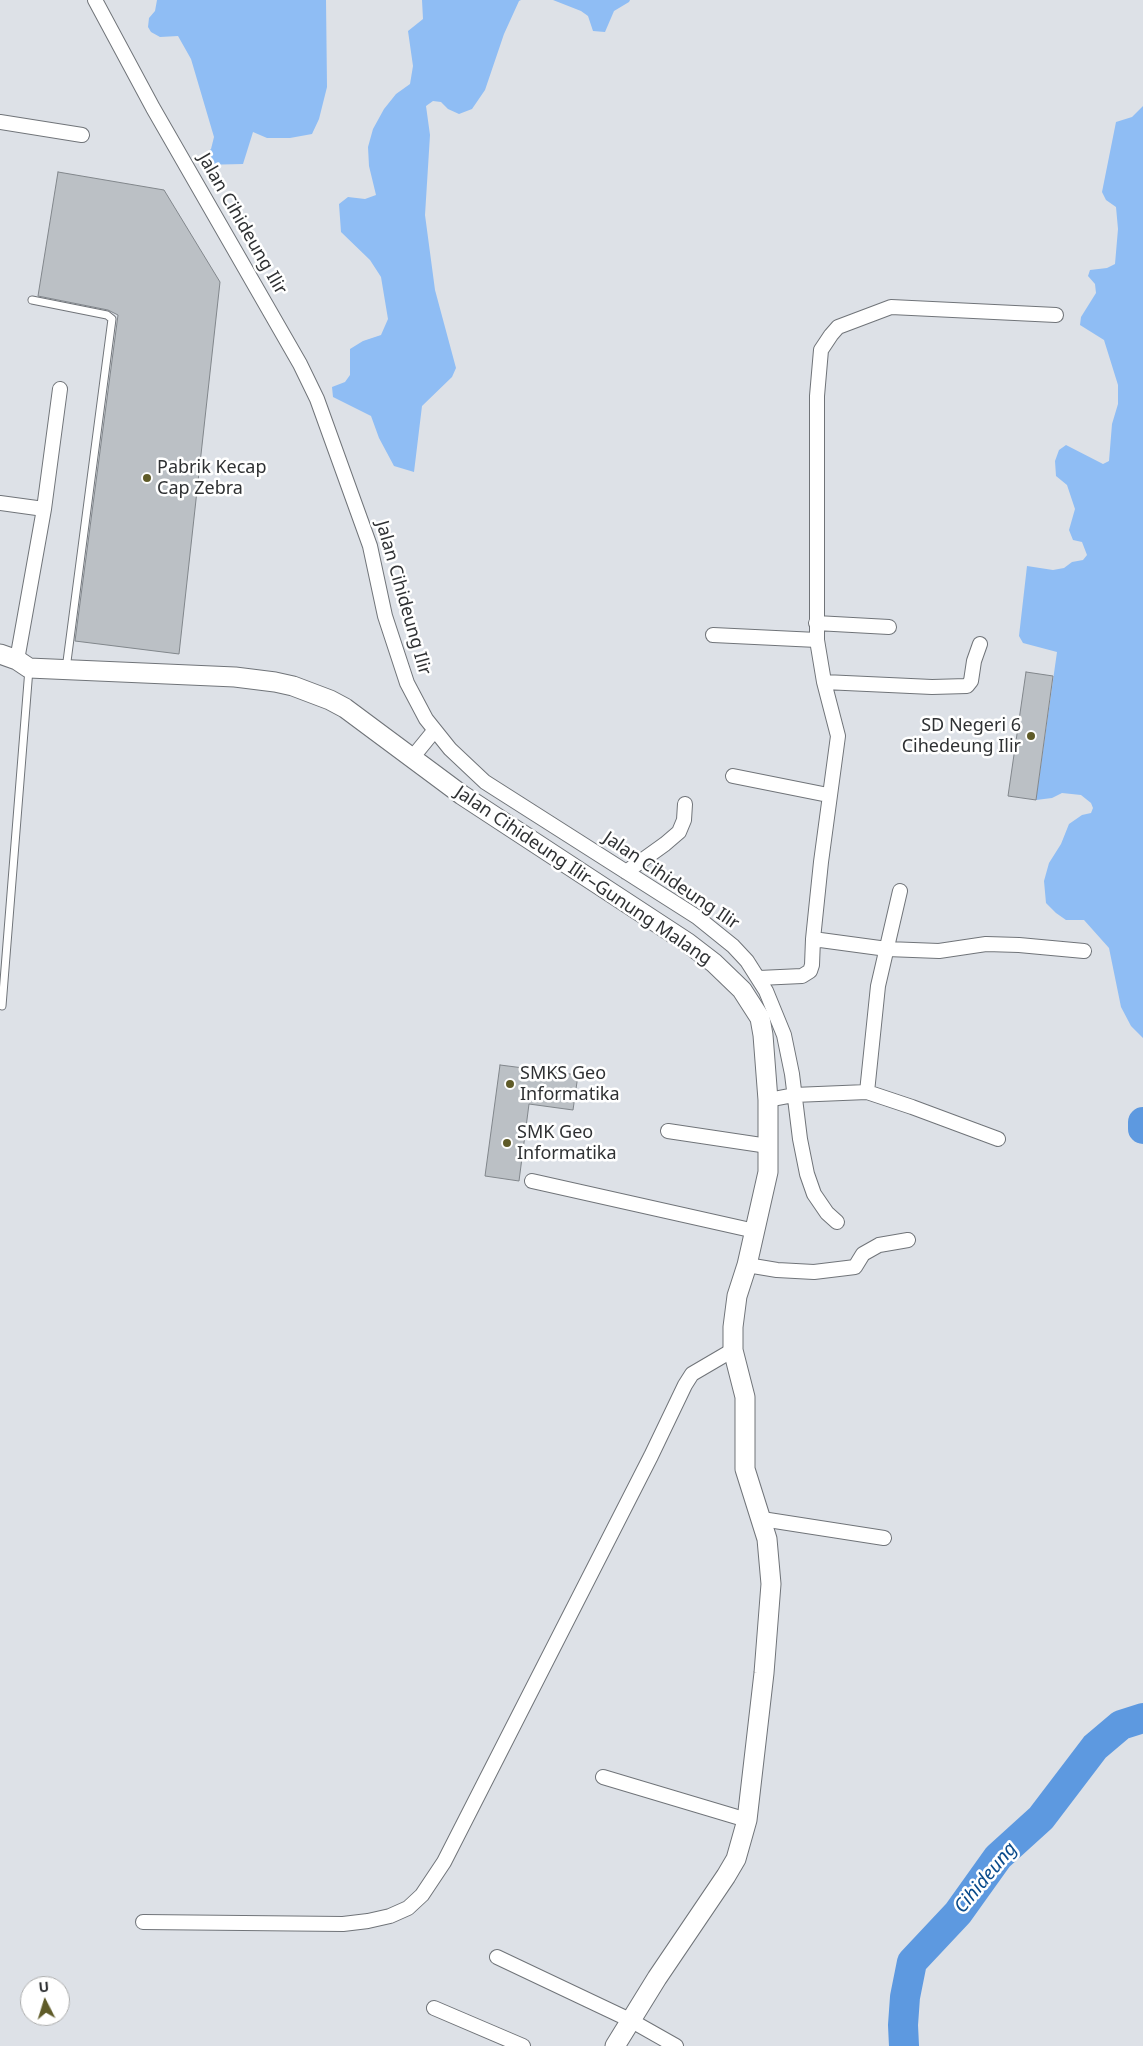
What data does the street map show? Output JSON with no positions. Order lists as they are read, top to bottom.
{
  "streets": {
    "main road": ["Jalan Cihideung Ilir–Gunung Malang"],
    "street": ["Jalan Cihideung Ilir"]
  },
  "crossings": [
    ["Jalan Cihideung Ilir", "Jalan Cihideung Ilir–Gunung Malang"]
  ],
  "water": ["Cihideung"],
  "places": [
    "Pabrik Kecap Cap Zebra",
    "SD Negeri 6 Cihedeung Ilir",
    "SMKS Geo Informatika",
    "SMK Geo Informatika"
  ],
  "north": "top"
}
